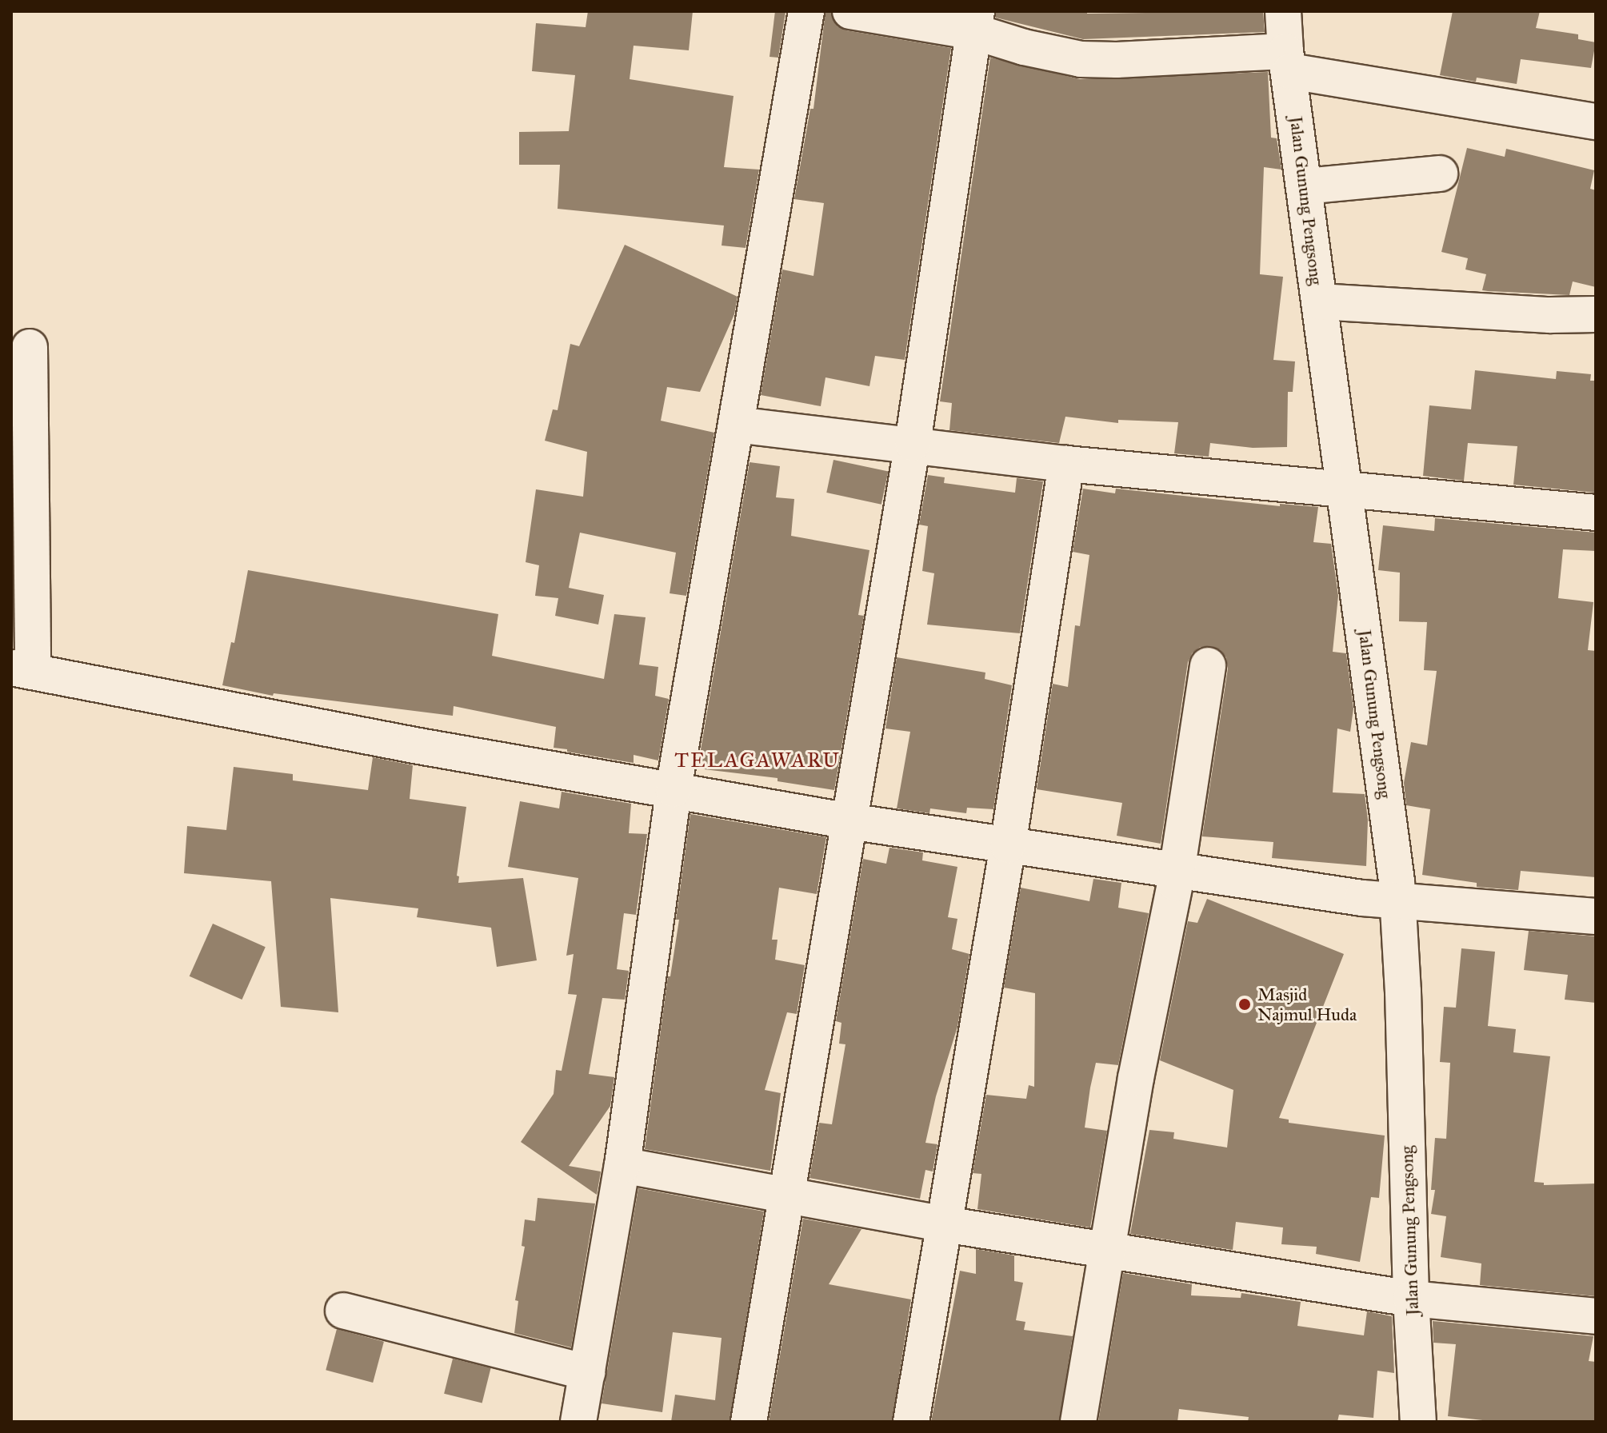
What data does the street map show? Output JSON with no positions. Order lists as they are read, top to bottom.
{
  "streets": {
    "street": ["Jalan Gunung Pengsong"]
  },
  "districts": ["TELAGAWARU"],
  "places": ["Masjid Najmul Huda"]
}
